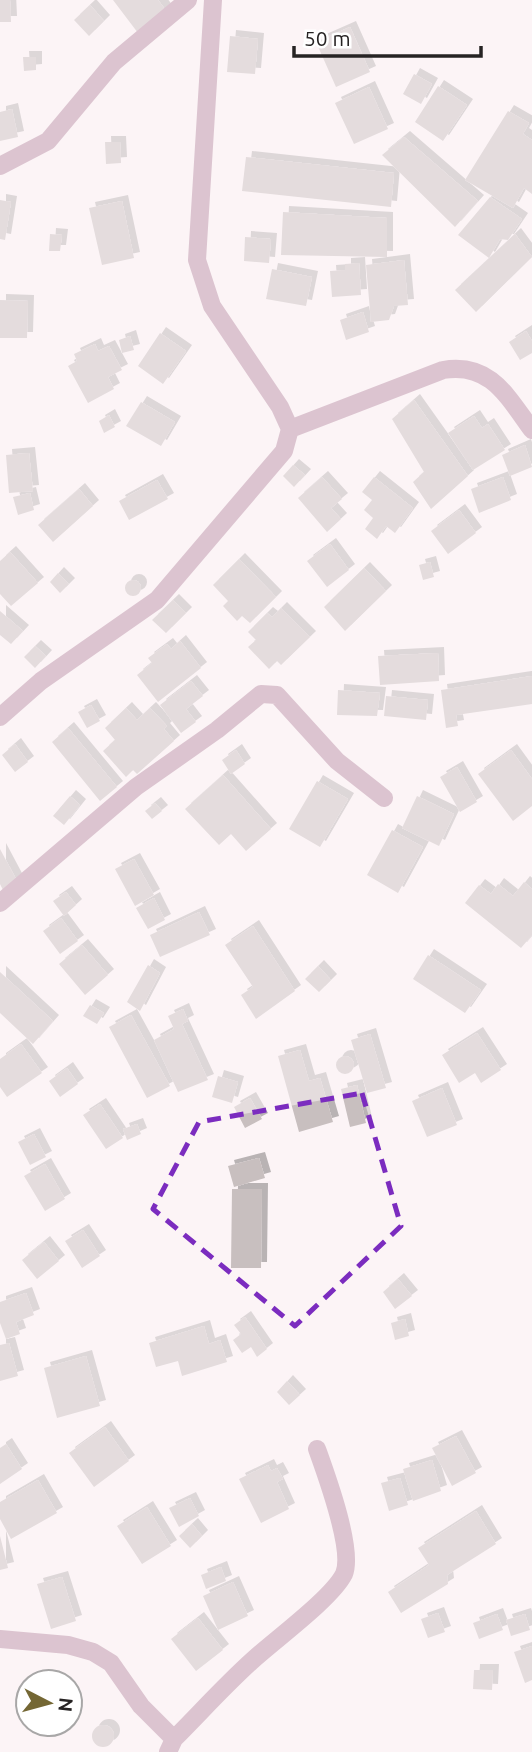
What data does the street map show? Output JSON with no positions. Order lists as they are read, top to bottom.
{
  "scale_bar": "50 m",
  "north": "right"
}
